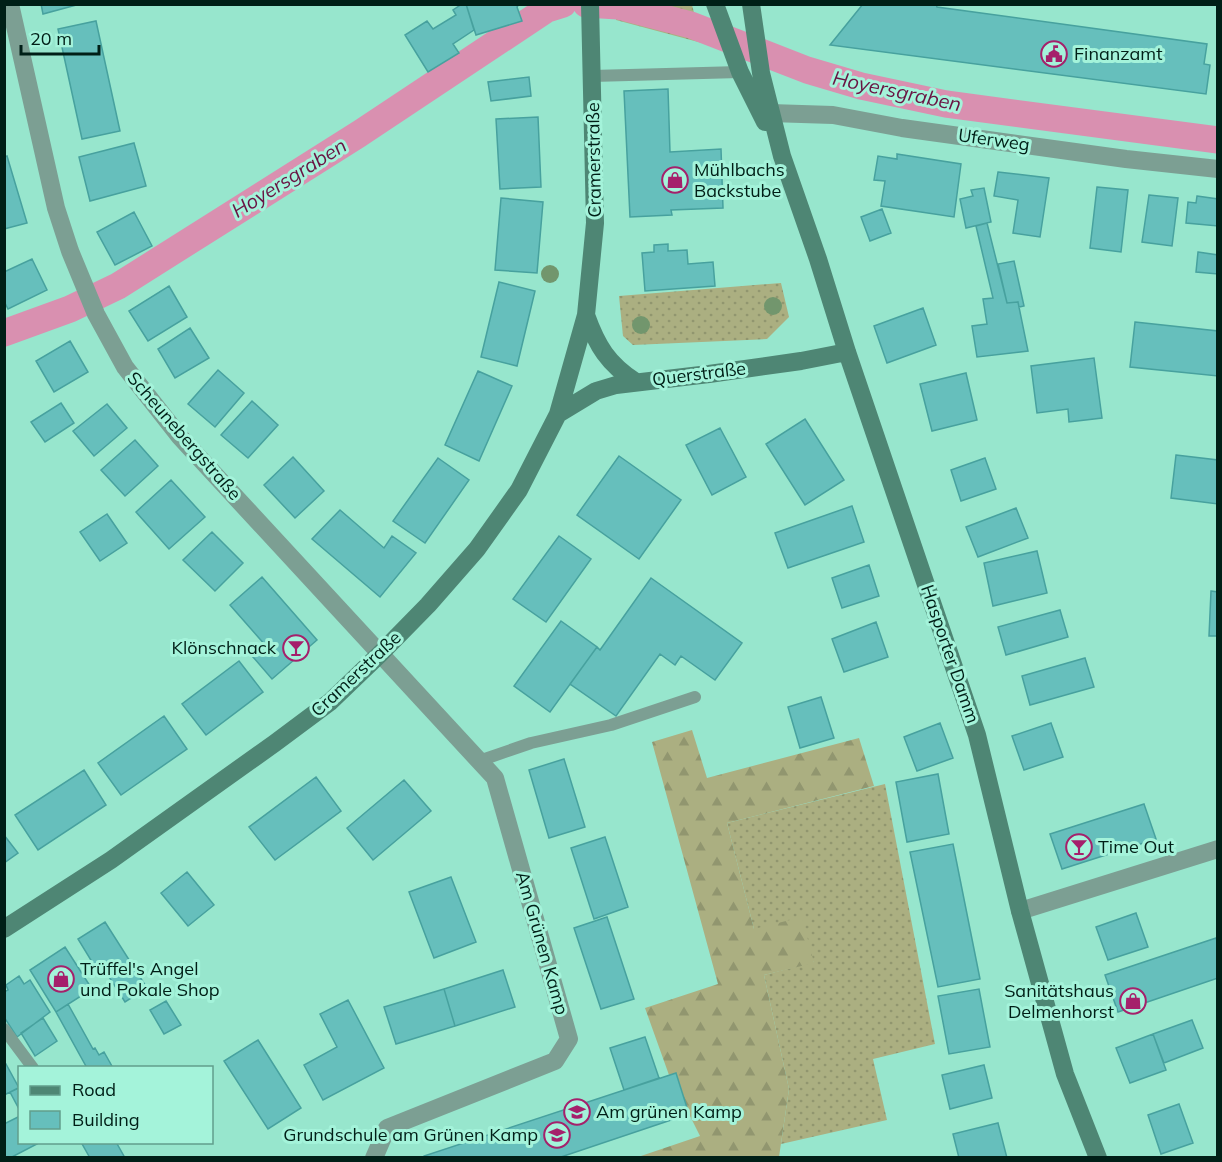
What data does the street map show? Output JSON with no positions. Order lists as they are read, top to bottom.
{
  "streets": {
    "main road": ["Cramerstraße", "Querstraße", "Hasporter Damm"],
    "street": ["Uferweg", "Scheunebergstraße", "Am Grünen Kamp"]
  },
  "crossings": [
    ["Cramerstraße", "Querstraße"],
    ["Cramerstraße", "Scheunebergstraße"],
    ["Cramerstraße", "Am Grünen Kamp"],
    ["Querstraße", "Hasporter Damm"],
    ["Scheunebergstraße", "Am Grünen Kamp"]
  ],
  "water": ["Hoyersgraben"],
  "places": {
    "public building": ["Finanzamt"],
    "shop": ["Mühlbachs Backstube", "Trüffel's Angel und Pokale Shop", "Sanitätshaus Delmenhorst"],
    "bar": ["Klönschnack", "Time Out"],
    "school or university": ["Am grünen Kamp", "Grundschule am Grünen Kamp"]
  },
  "legend": ["Road", "Building"],
  "scale_bar": "20 m"
}
